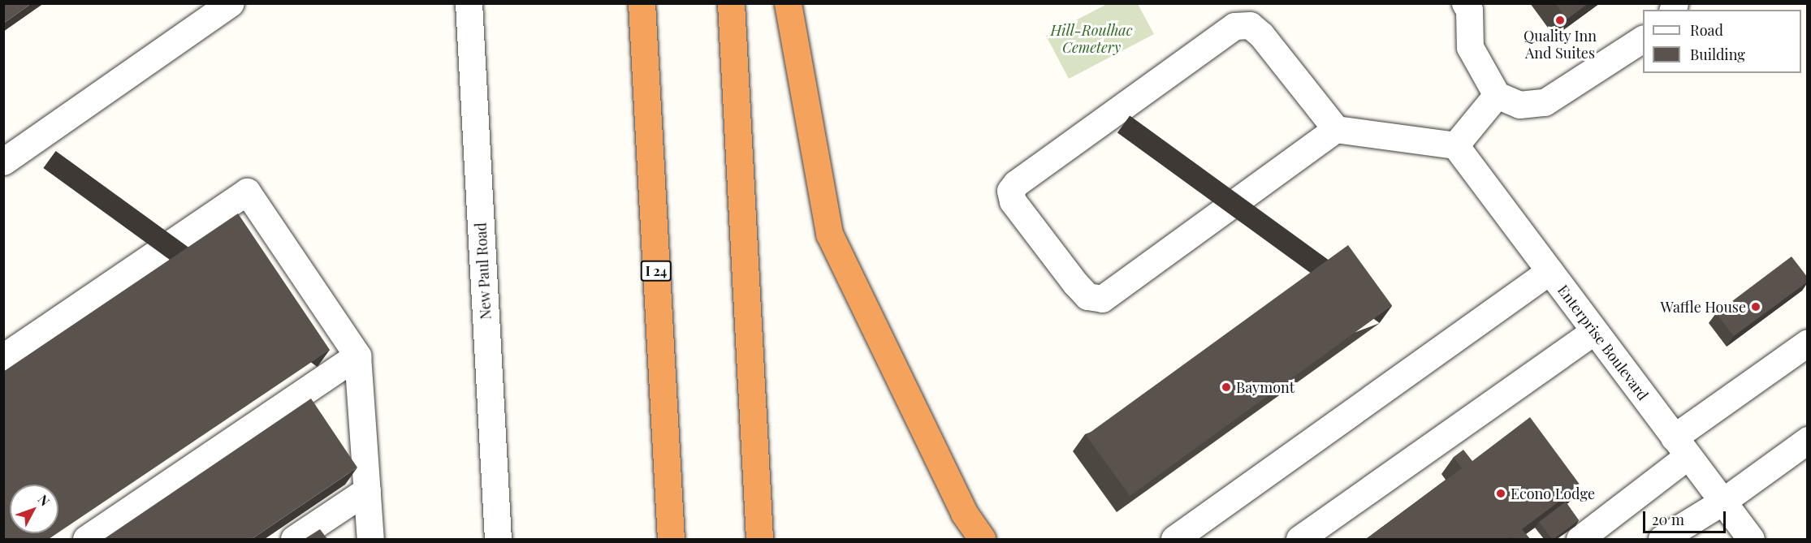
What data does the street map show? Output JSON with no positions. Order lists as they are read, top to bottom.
{
  "streets": {
    "highway": ["I 24"],
    "street": ["New Paul Road", "Enterprise Boulevard"]
  },
  "parks": ["Hill-Roulhac Cemetery"],
  "places": [
    "Quality Inn And Suites",
    "Waffle House",
    "Baymont",
    "Econo Lodge"
  ],
  "legend": ["Road", "Building"],
  "scale_bar": "20 m",
  "north": "top right"
}
